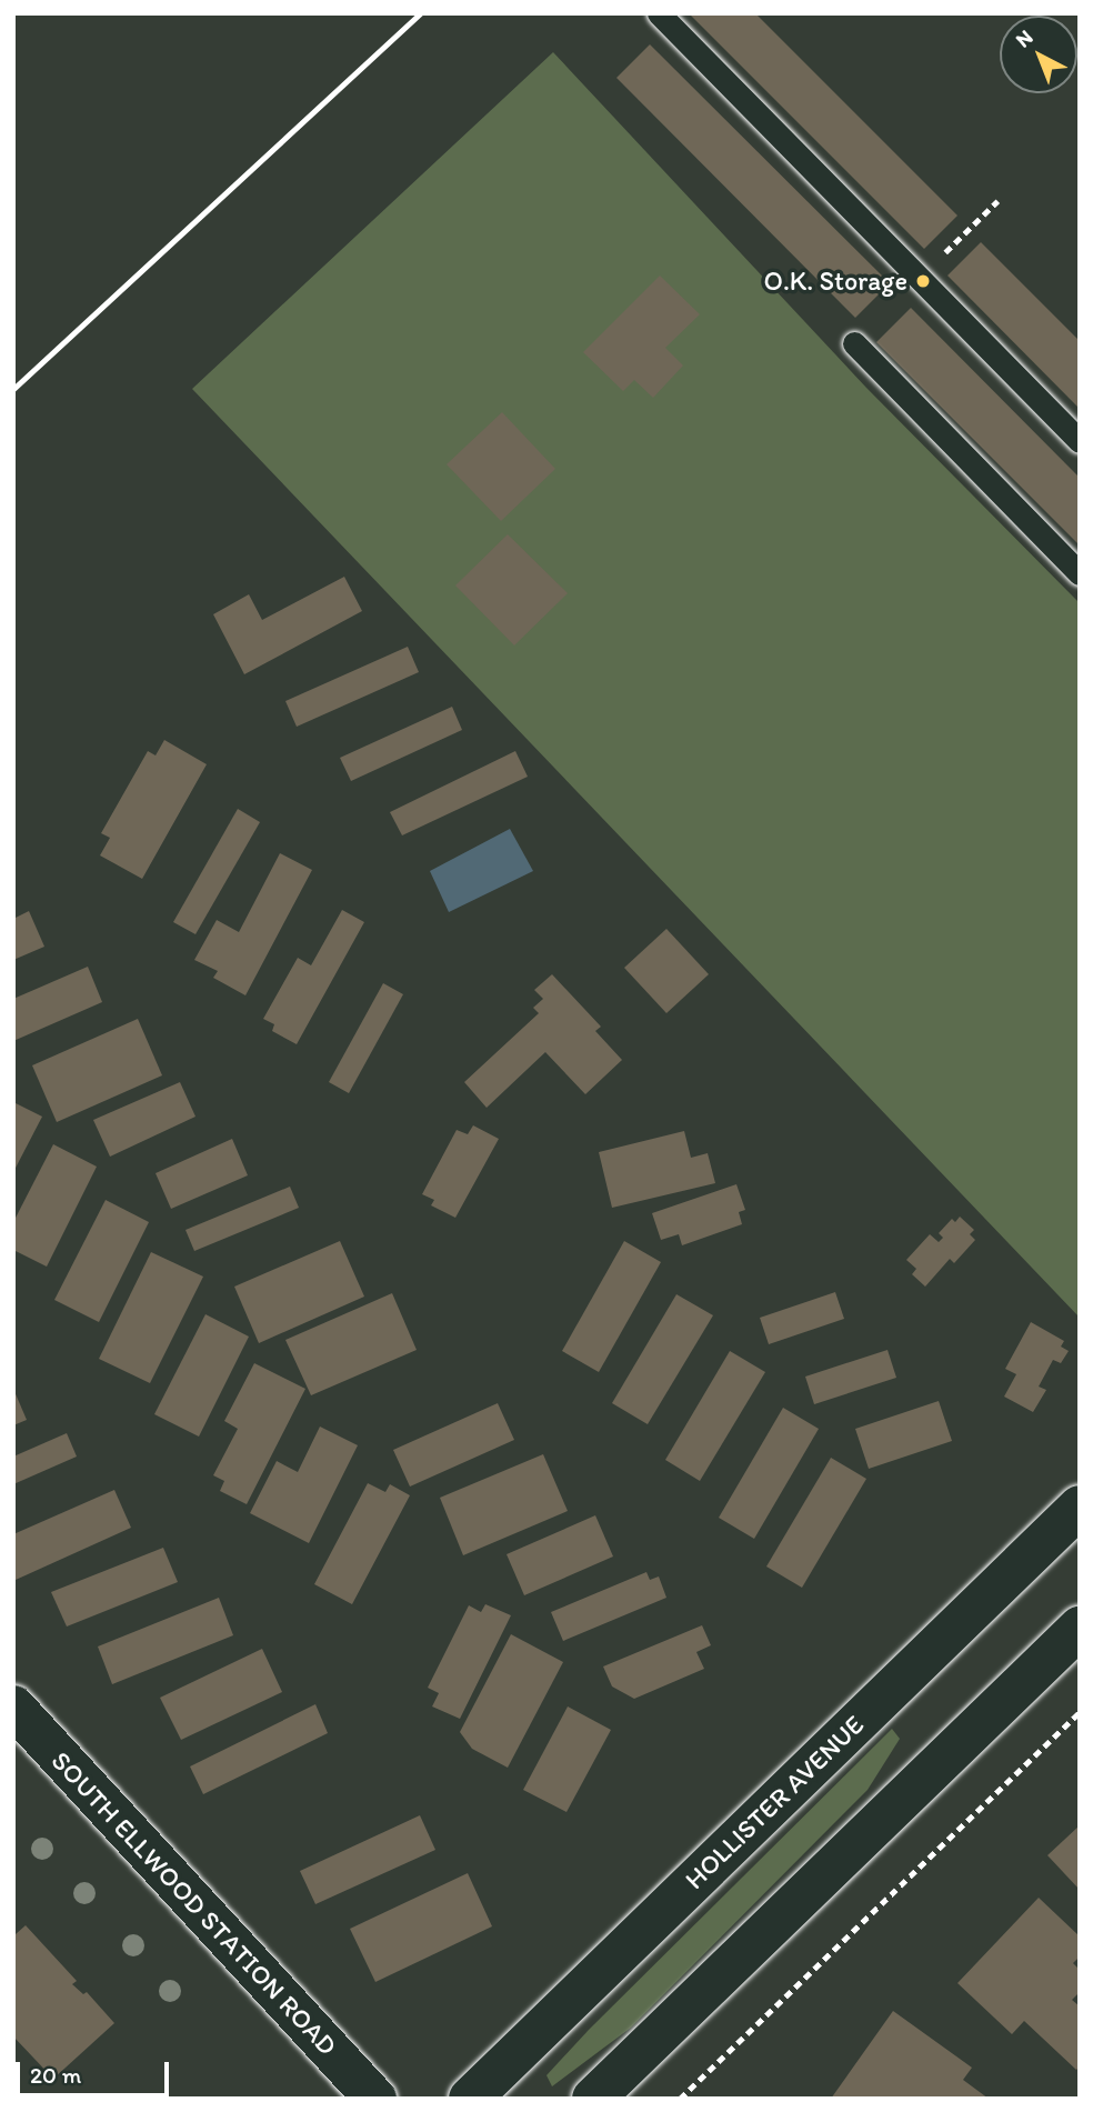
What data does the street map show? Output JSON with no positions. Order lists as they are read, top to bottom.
{
  "streets": {
    "main road": ["HOLLISTER AVENUE", "SOUTH ELLWOOD STATION ROAD"]
  },
  "places": ["O.K. Storage"],
  "scale_bar": "20 m",
  "north": "top left"
}
